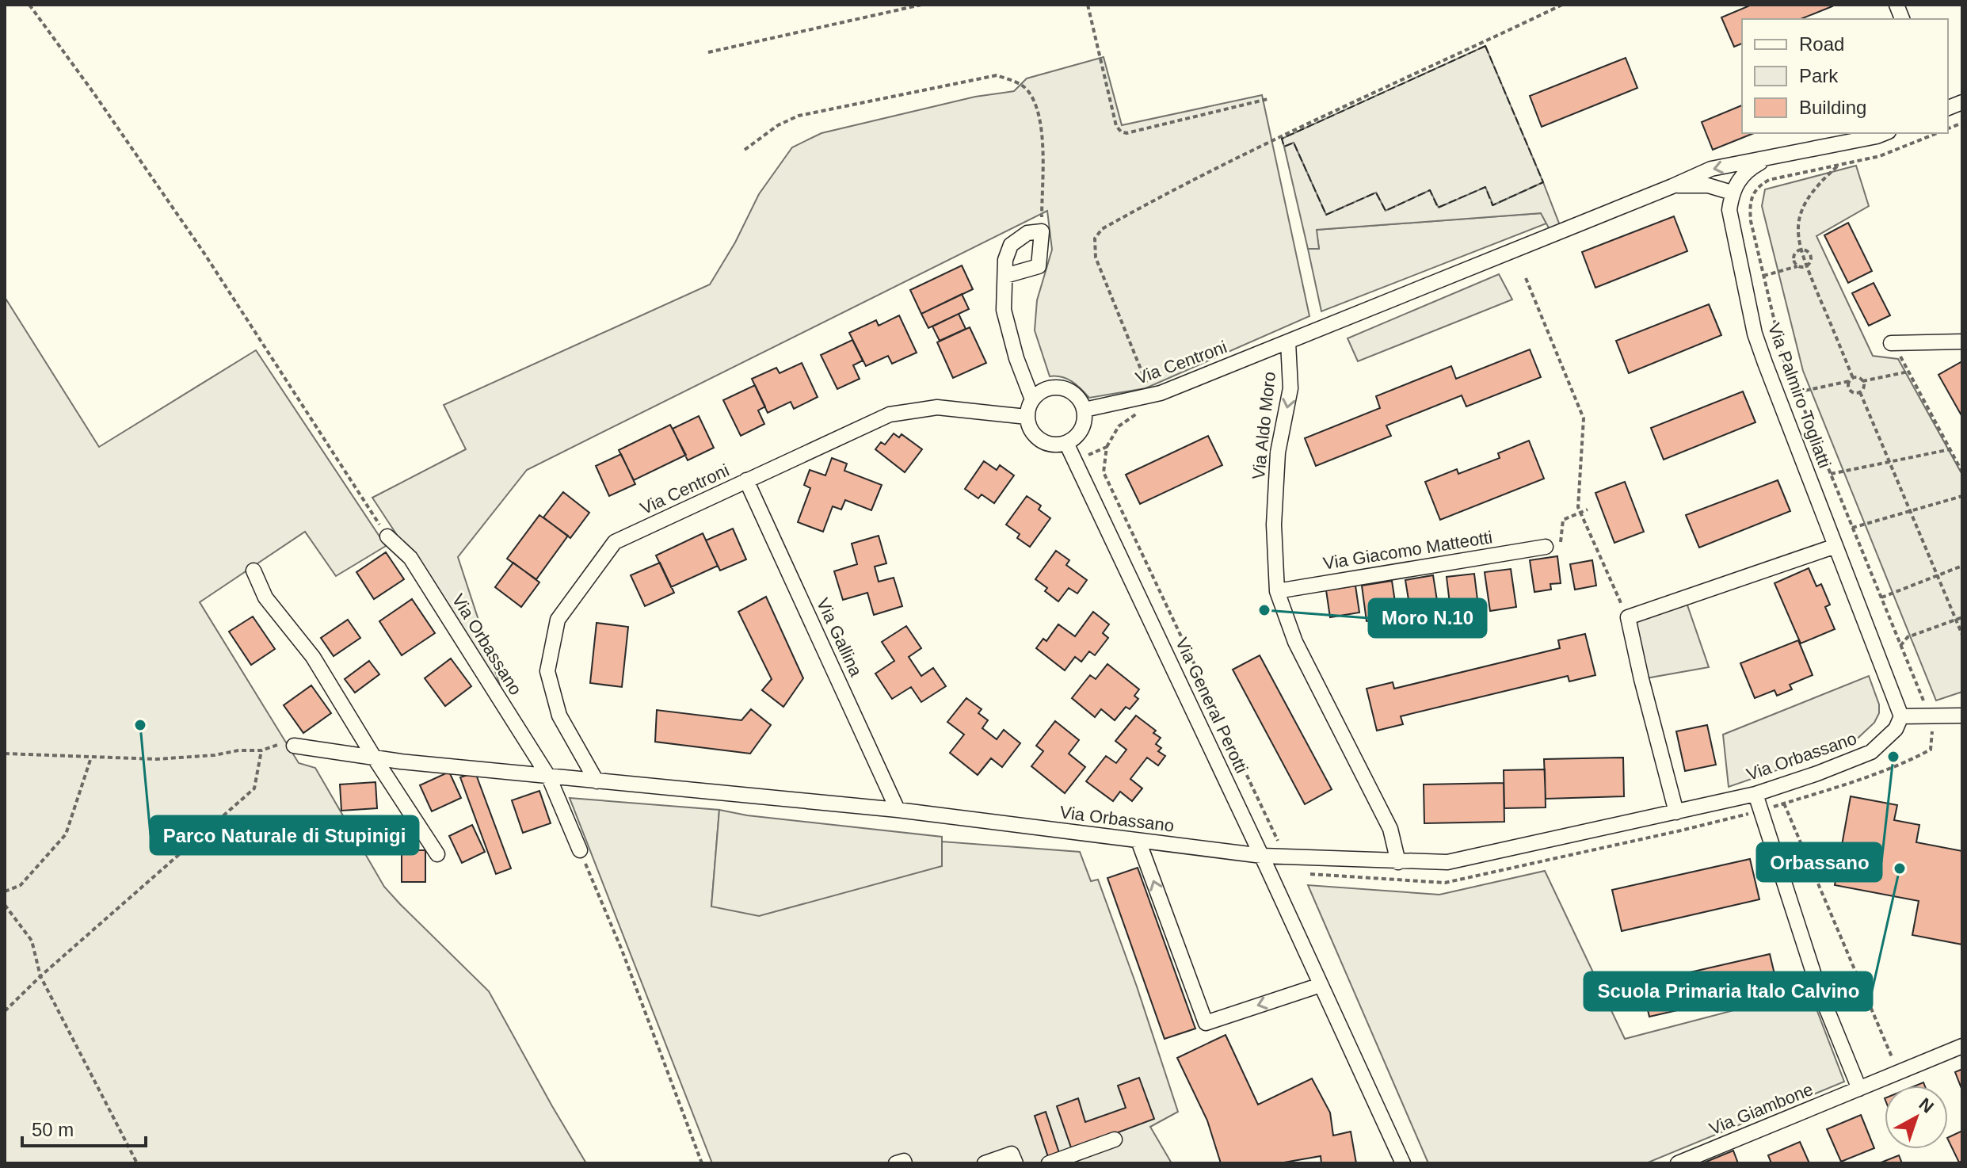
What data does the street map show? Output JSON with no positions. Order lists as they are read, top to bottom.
{
  "streets": {
    "street": [
      "Via Centroni",
      "Via Palmiro Togliatti",
      "Via Aldo Moro",
      "Via Giacomo Matteotti",
      "Via Gallina",
      "Via Orbassano",
      "Via General Perotti",
      "Via Giambone"
    ]
  },
  "crossings": [
    ["Via Centroni", "Via Aldo Moro"],
    ["Via Centroni", "Via Gallina"],
    ["Via Centroni", "Via Orbassano"],
    ["Via Centroni", "Via General Perotti"],
    ["Via Palmiro Togliatti", "Via Orbassano"],
    ["Via Aldo Moro", "Via Giacomo Matteotti"],
    ["Via Aldo Moro", "Via Orbassano"],
    ["Via Gallina", "Via Orbassano"],
    ["Via Orbassano", "Via General Perotti"]
  ],
  "one_way": ["Via Aldo Moro"],
  "places": [
    "Moro N.10",
    "Parco Naturale di Stupinigi",
    "Orbassano",
    "Scuola Primaria Italo Calvino"
  ],
  "legend": ["Road", "Park", "Building"],
  "scale_bar": "50 m",
  "north": "top right"
}
